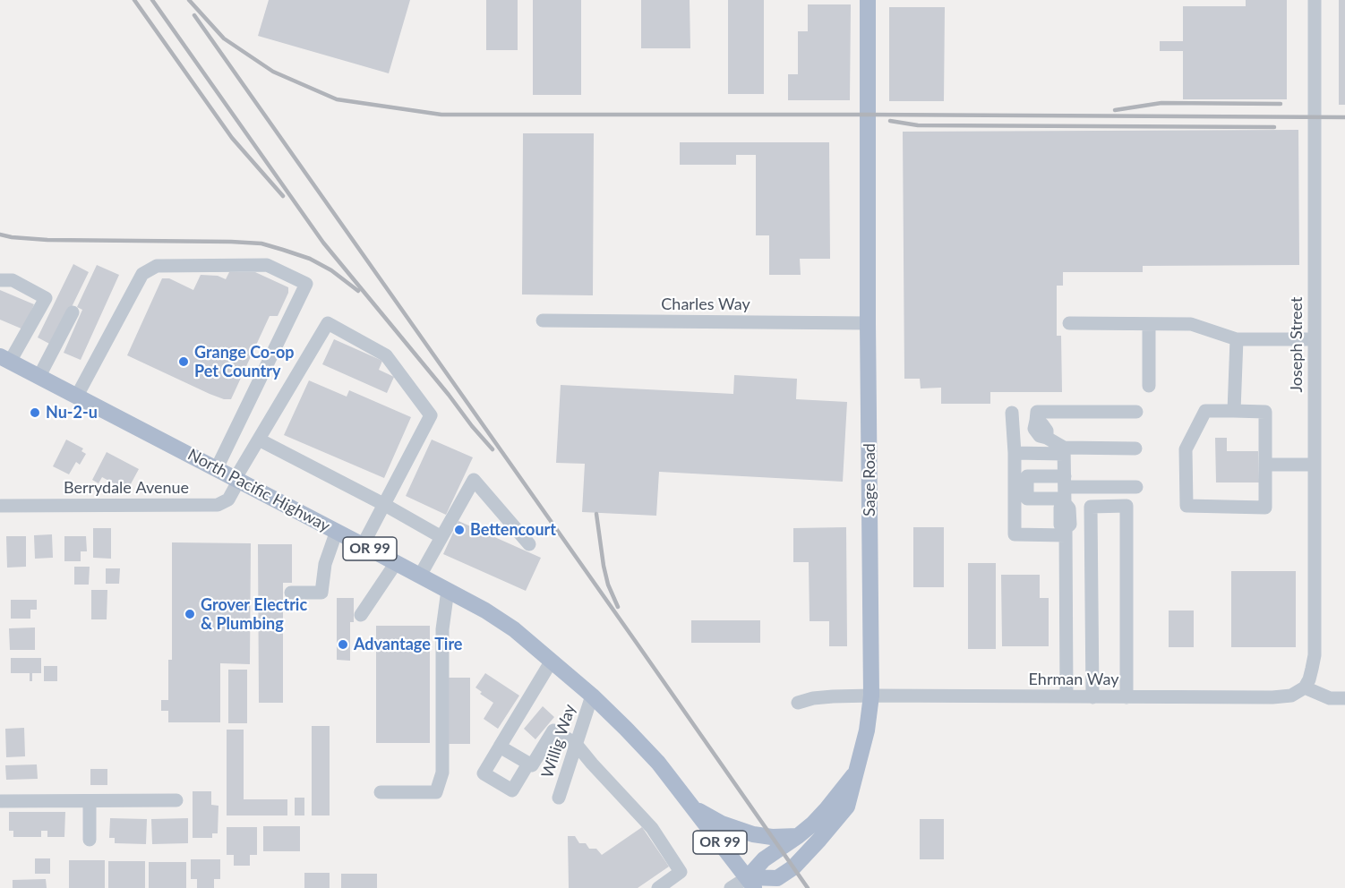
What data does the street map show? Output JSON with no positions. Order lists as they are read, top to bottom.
{
  "streets": {
    "main road": ["Sage Road", "North Pacific Highway", "OR 99"],
    "street": [
      "Charles Way",
      "Joseph Street",
      "Berrydale Avenue",
      "Ehrman Way",
      "Willig Way"
    ]
  },
  "crossings": [
    ["Charles Way", "Sage Road"],
    ["Joseph Street", "Ehrman Way"],
    ["Sage Road", "North Pacific Highway"],
    ["Sage Road", "Ehrman Way"],
    ["Berrydale Avenue", "North Pacific Highway"],
    ["North Pacific Highway", "Willig Way"]
  ],
  "places": [
    "Grange Co-op Pet Country",
    "Nu-2-u",
    "Bettencourt",
    "Grover Electric & Plumbing",
    "Advantage Tire"
  ]
}
